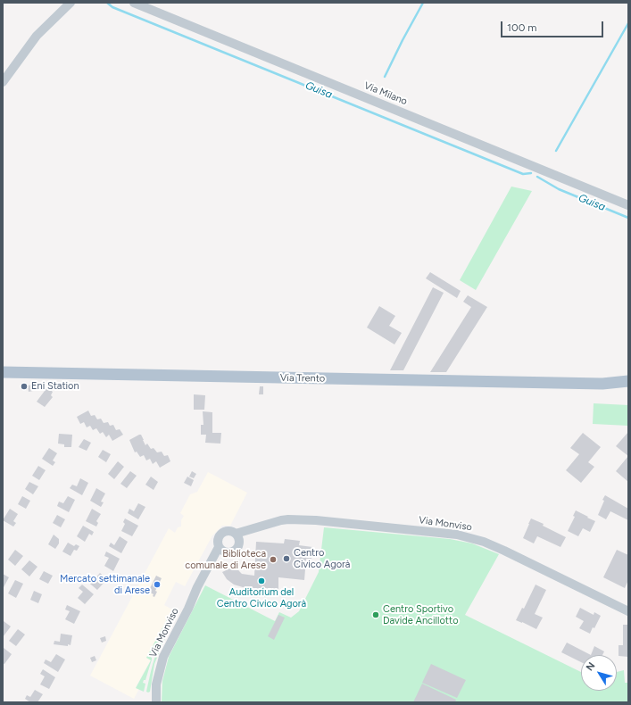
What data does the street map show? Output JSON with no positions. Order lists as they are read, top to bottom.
{
  "streets": {
    "main road": ["Via Trento"],
    "street": ["Via Milano", "Via Monviso"]
  },
  "water": ["Guisa"],
  "places": [
    "Eni Station",
    "Centro Civico Agorà",
    "Biblioteca comunale di Arese",
    "Auditorium del Centro Civico Agorà",
    "Mercato settimanale di Arese",
    "Centro Sportivo Davide Ancillotto"
  ],
  "scale_bar": "100 m",
  "north": "top left"
}
